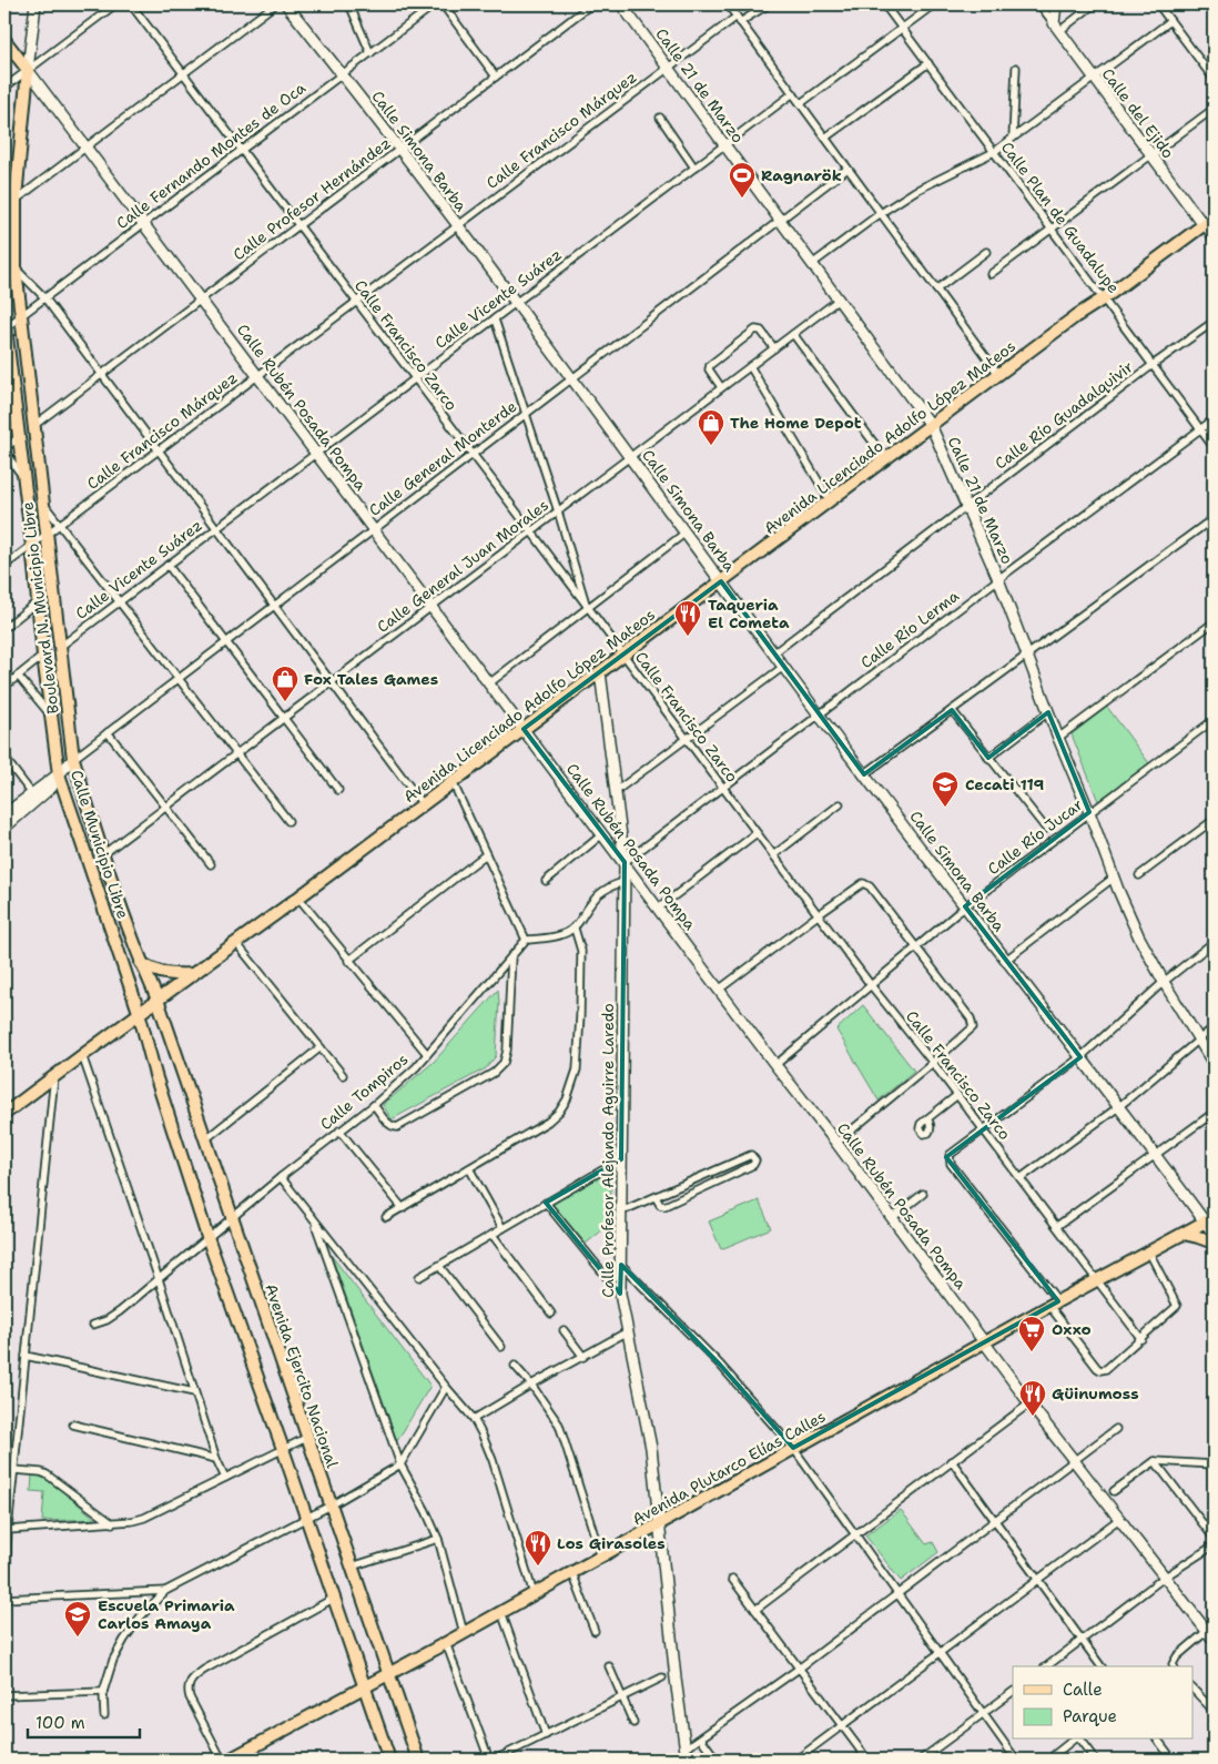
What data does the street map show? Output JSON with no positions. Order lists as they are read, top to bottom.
{
  "streets": {
    "main road": [
      "Avenida Licenciado Adolfo López Mateos",
      "Boulevard N. Municipio Libre",
      "Calle Municipio Libre",
      "Avenida Ejercito Nacional",
      "Avenida Plutarco Elías Calles"
    ],
    "street": [
      "Calle 21 de Marzo",
      "Calle del Ejido",
      "Calle Francisco Márquez",
      "Calle Simona Barba",
      "Calle Fernando Montes de Oca",
      "Calle Profesor Hernández",
      "Calle Plan de Guadalupe",
      "Calle Vicente Suárez",
      "Calle Francisco Zarco",
      "Calle Rubén Posada Pompa",
      "Calle Río Guadalquivir",
      "Calle General Monterde",
      "Calle General Juan Morales",
      "Calle Río Lerma",
      "Calle Río Jucar",
      "Calle Tompiros",
      "Calle Profesor Alejando Aguirre Laredo"
    ]
  },
  "crossings": [
    ["Calle 21 de Marzo", "Calle Francisco Márquez"],
    ["Calle 21 de Marzo", "Calle Vicente Suárez"],
    ["Calle 21 de Marzo", "Calle Río Guadalquivir"],
    ["Calle 21 de Marzo", "Avenida Licenciado Adolfo López Mateos"],
    ["Calle 21 de Marzo", "Calle General Monterde"],
    ["Calle 21 de Marzo", "Calle General Juan Morales"],
    ["Calle 21 de Marzo", "Calle Río Lerma"],
    ["Calle 21 de Marzo", "Calle Río Jucar"],
    ["Calle del Ejido", "Avenida Licenciado Adolfo López Mateos"],
    ["Calle Francisco Márquez", "Calle Simona Barba"],
    ["Calle Francisco Márquez", "Calle Francisco Zarco"],
    ["Calle Francisco Márquez", "Calle Rubén Posada Pompa"],
    ["Calle Francisco Márquez", "Boulevard N. Municipio Libre"],
    ["Calle Francisco Márquez", "Calle Municipio Libre"],
    ["Calle Simona Barba", "Calle Fernando Montes de Oca"],
    ["Calle Simona Barba", "Calle Profesor Hernández"],
    ["Calle Simona Barba", "Calle Vicente Suárez"],
    ["Calle Simona Barba", "Calle Río Guadalquivir"],
    ["Calle Simona Barba", "Avenida Licenciado Adolfo López Mateos"],
    ["Calle Simona Barba", "Calle General Monterde"],
    ["Calle Simona Barba", "Calle General Juan Morales"],
    ["Calle Simona Barba", "Calle Río Lerma"],
    ["Calle Simona Barba", "Calle Río Jucar"],
    ["Calle Simona Barba", "Avenida Plutarco Elías Calles"],
    ["Calle Fernando Montes de Oca", "Calle Francisco Zarco"],
    ["Calle Fernando Montes de Oca", "Calle Rubén Posada Pompa"],
    ["Calle Fernando Montes de Oca", "Boulevard N. Municipio Libre"],
    ["Calle Fernando Montes de Oca", "Calle Municipio Libre"],
    ["Calle Profesor Hernández", "Calle Francisco Zarco"],
    ["Calle Profesor Hernández", "Calle Rubén Posada Pompa"],
    ["Calle Profesor Hernández", "Boulevard N. Municipio Libre"],
    ["Calle Plan de Guadalupe", "Calle Río Guadalquivir"],
    ["Calle Plan de Guadalupe", "Avenida Licenciado Adolfo López Mateos"],
    ["Calle Plan de Guadalupe", "Calle Río Lerma"],
    ["Calle Vicente Suárez", "Calle Francisco Zarco"],
    ["Calle Vicente Suárez", "Calle Rubén Posada Pompa"],
    ["Calle Vicente Suárez", "Boulevard N. Municipio Libre"],
    ["Calle Francisco Zarco", "Avenida Licenciado Adolfo López Mateos"],
    ["Calle Francisco Zarco", "Calle General Monterde"],
    ["Calle Francisco Zarco", "Calle General Juan Morales"],
    ["Calle Francisco Zarco", "Calle Río Lerma"],
    ["Calle Francisco Zarco", "Calle Río Jucar"],
    ["Calle Francisco Zarco", "Avenida Plutarco Elías Calles"],
    ["Calle Rubén Posada Pompa", "Avenida Licenciado Adolfo López Mateos"],
    ["Calle Rubén Posada Pompa", "Calle General Monterde"],
    ["Calle Rubén Posada Pompa", "Calle General Juan Morales"],
    ["Calle Rubén Posada Pompa", "Boulevard N. Municipio Libre"],
    ["Calle Rubén Posada Pompa", "Calle Río Lerma"],
    ["Calle Rubén Posada Pompa", "Calle Río Jucar"],
    ["Calle Rubén Posada Pompa", "Calle Profesor Alejando Aguirre Laredo"],
    ["Calle Rubén Posada Pompa", "Avenida Plutarco Elías Calles"],
    ["Avenida Licenciado Adolfo López Mateos", "Boulevard N. Municipio Libre"],
    ["Avenida Licenciado Adolfo López Mateos", "Calle Municipio Libre"],
    ["Avenida Licenciado Adolfo López Mateos", "Calle Profesor Alejando Aguirre Laredo"],
    ["Avenida Licenciado Adolfo López Mateos", "Avenida Ejercito Nacional"],
    ["Calle General Monterde", "Boulevard N. Municipio Libre"],
    ["Calle General Monterde", "Calle Municipio Libre"],
    ["Calle General Juan Morales", "Boulevard N. Municipio Libre"],
    ["Boulevard N. Municipio Libre", "Avenida Ejercito Nacional"],
    ["Calle Río Lerma", "Calle Profesor Alejando Aguirre Laredo"],
    ["Calle Tompiros", "Avenida Ejercito Nacional"],
    ["Calle Profesor Alejando Aguirre Laredo", "Avenida Plutarco Elías Calles"],
    ["Avenida Ejercito Nacional", "Avenida Plutarco Elías Calles"]
  ],
  "places": {
    "sports": ["Ragnarök"],
    "shop": ["The Home Depot", "Fox Tales Games"],
    "restaurant": ["Taqueria El Cometa", "Güinumoss", "Los Girasoles"],
    "school or university": ["Cecati 119", "Escuela Primaria Carlos Amaya"],
    "supermarket": ["Oxxo"]
  },
  "legend": ["Calle", "Parque"],
  "scale_bar": "100 m"
}
